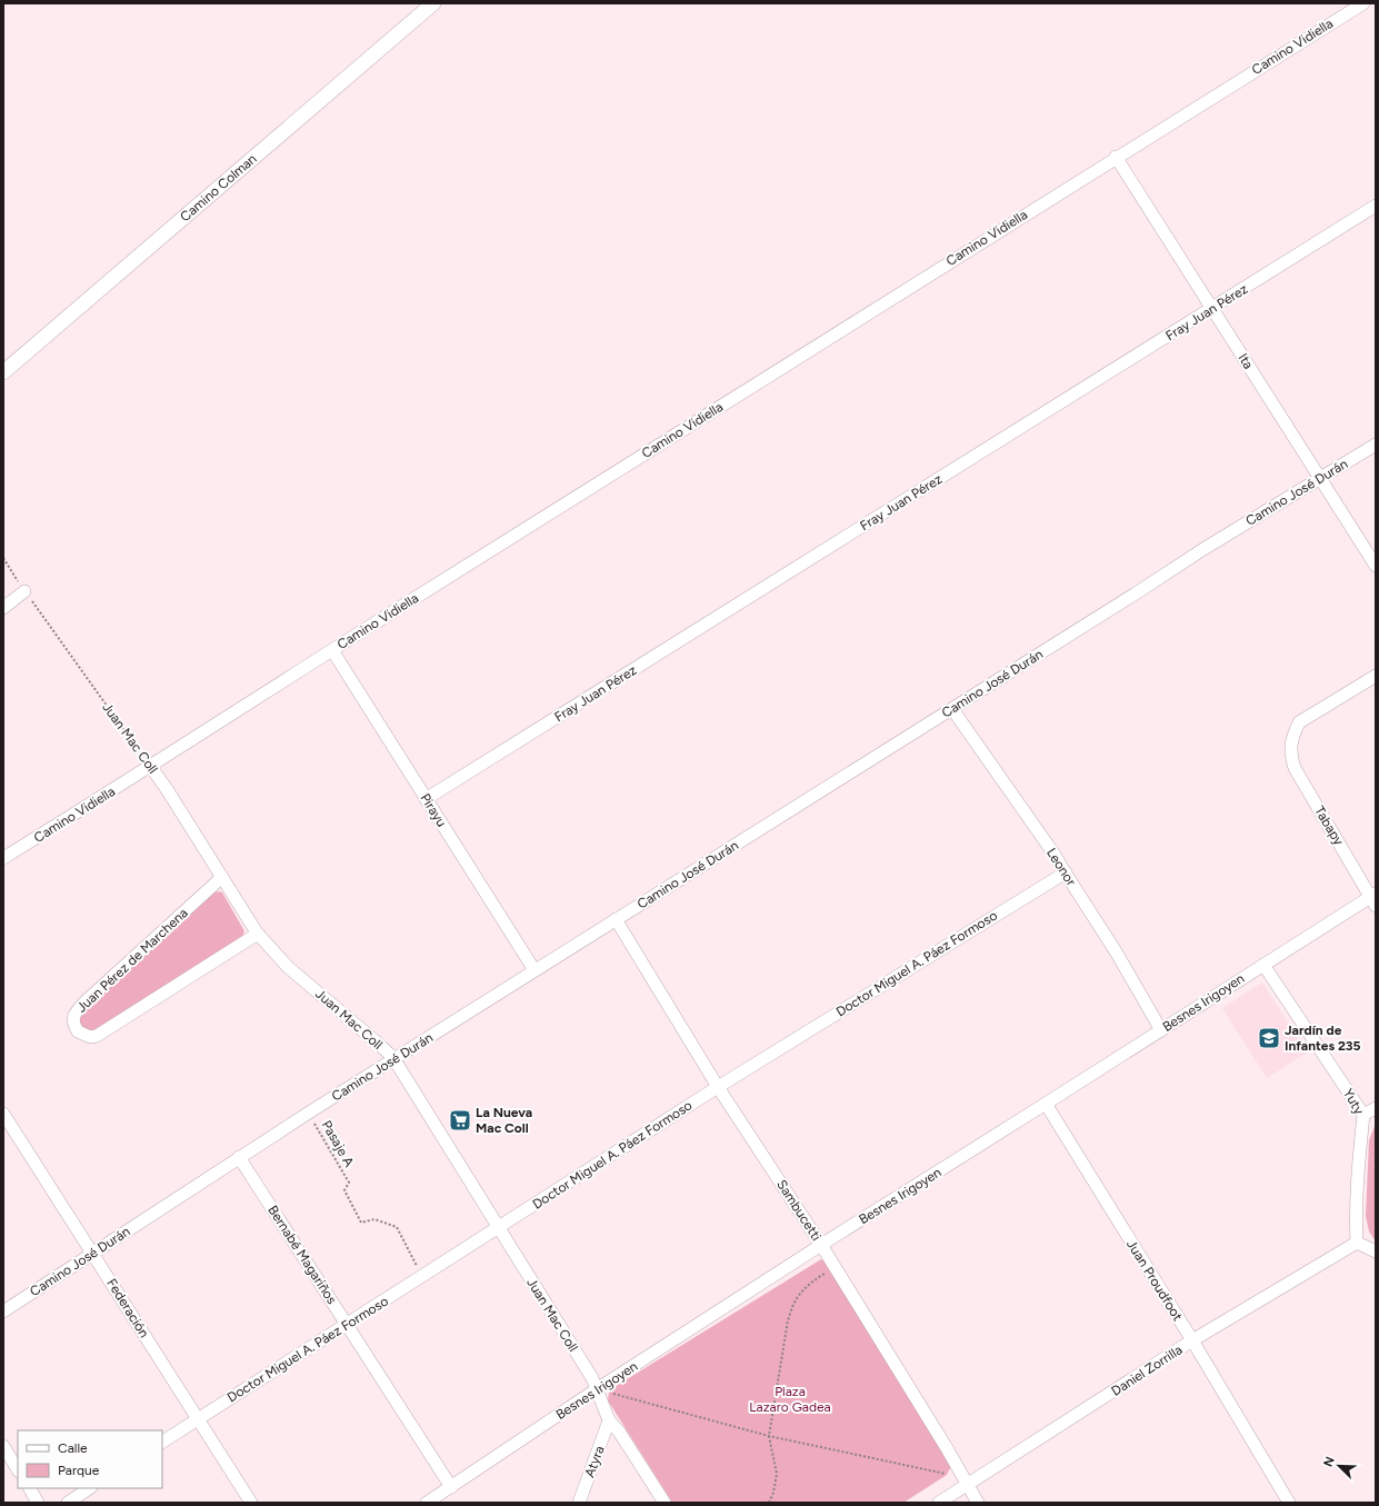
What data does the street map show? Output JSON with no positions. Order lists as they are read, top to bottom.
{
  "streets": {
    "street": [
      "Camino Vidiella",
      "Camino Colman",
      "Fray Juan Pérez",
      "Ita",
      "Camino José Durán",
      "Juan Mac Coll",
      "Pirayu",
      "Tabapy",
      "Leonor",
      "Juan Pérez de Marchena",
      "Doctor Miguel A. Páez Formoso",
      "Besnes Irigoyen",
      "Yuty",
      "Sambucetti",
      "Bernabé Magariños",
      "Juan Proudfoot",
      "Federación",
      "Daniel Zorrilla",
      "Atyra"
    ],
    "path": ["Pasaje A"]
  },
  "crossings": [
    ["Camino Vidiella", "Ita"],
    ["Camino Vidiella", "Juan Mac Coll"],
    ["Camino Vidiella", "Pirayu"],
    ["Fray Juan Pérez", "Ita"],
    ["Fray Juan Pérez", "Pirayu"],
    ["Ita", "Camino José Durán"],
    ["Camino José Durán", "Juan Mac Coll"],
    ["Camino José Durán", "Pirayu"],
    ["Camino José Durán", "Leonor"],
    ["Camino José Durán", "Pasaje A"],
    ["Camino José Durán", "Sambucetti"],
    ["Camino José Durán", "Bernabé Magariños"],
    ["Camino José Durán", "Federación"],
    ["Juan Mac Coll", "Juan Pérez de Marchena"],
    ["Juan Mac Coll", "Doctor Miguel A. Páez Formoso"],
    ["Juan Mac Coll", "Besnes Irigoyen"],
    ["Juan Mac Coll", "Atyra"],
    ["Tabapy", "Besnes Irigoyen"],
    ["Leonor", "Doctor Miguel A. Páez Formoso"],
    ["Leonor", "Besnes Irigoyen"],
    ["Doctor Miguel A. Páez Formoso", "Pasaje A"],
    ["Doctor Miguel A. Páez Formoso", "Sambucetti"],
    ["Doctor Miguel A. Páez Formoso", "Bernabé Magariños"],
    ["Doctor Miguel A. Páez Formoso", "Federación"],
    ["Besnes Irigoyen", "Yuty"],
    ["Besnes Irigoyen", "Sambucetti"],
    ["Besnes Irigoyen", "Bernabé Magariños"],
    ["Besnes Irigoyen", "Juan Proudfoot"],
    ["Yuty", "Daniel Zorrilla"],
    ["Sambucetti", "Daniel Zorrilla"],
    ["Juan Proudfoot", "Daniel Zorrilla"]
  ],
  "parks": ["Plaza Lazaro Gadea"],
  "places": {
    "school or university": ["Jardín de Infantes 235"],
    "supermarket": ["La Nueva Mac Coll"]
  },
  "legend": ["Calle", "Parque"],
  "north": "top left"
}
